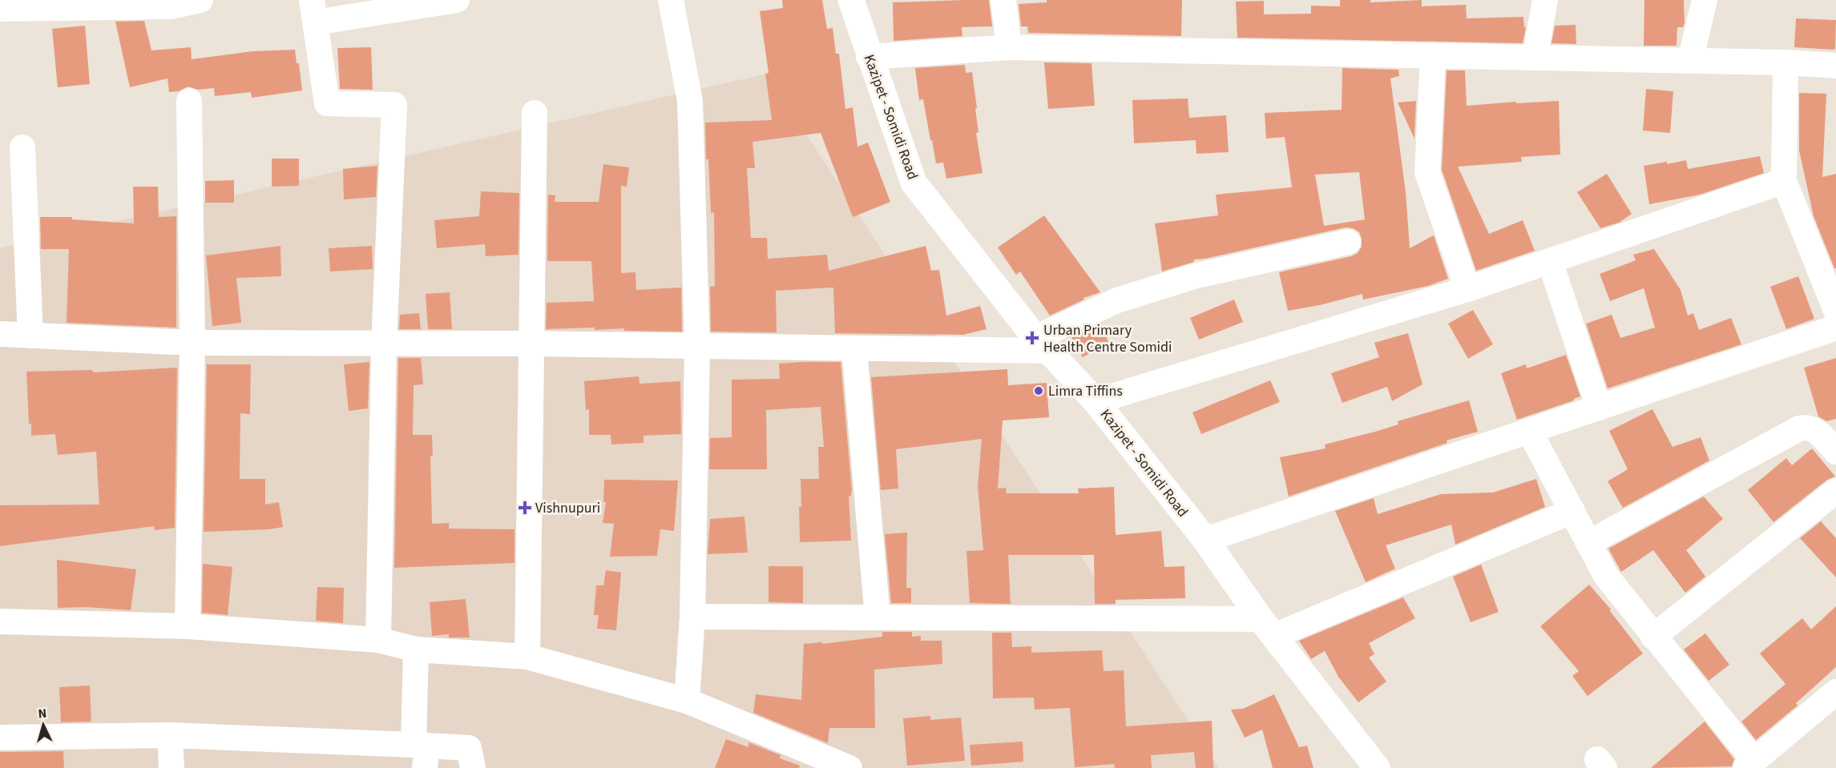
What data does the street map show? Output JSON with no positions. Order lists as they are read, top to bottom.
{
  "streets": {
    "street": ["Kazipet - Somidi Road"]
  },
  "places": {
    "health": ["Urban Primary Health Centre Somidi", "Vishnupuri"],
    "other": ["Limra Tiffins"]
  },
  "north": "top"
}
